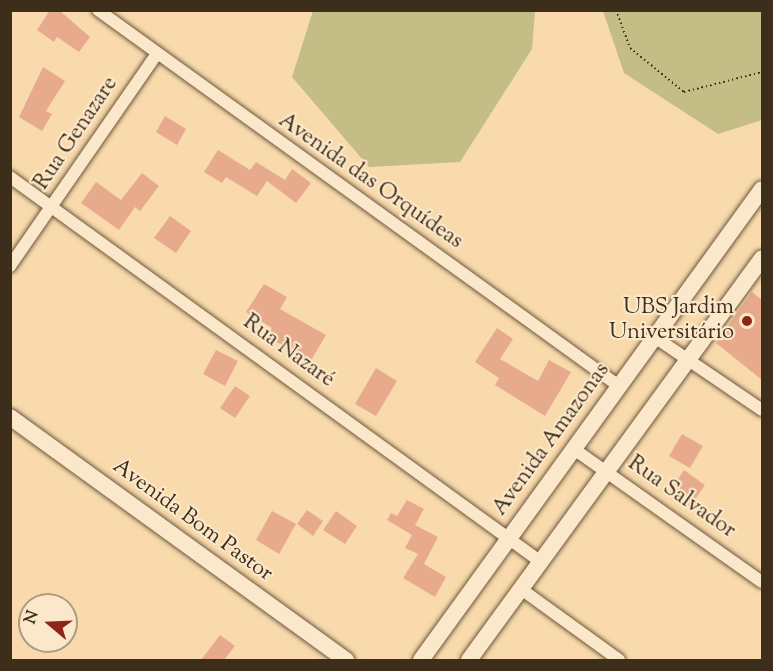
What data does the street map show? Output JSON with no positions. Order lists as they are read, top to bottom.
{
  "streets": {
    "street": [
      "Rua Genazare",
      "Avenida das Orquídeas",
      "Rua Nazaré",
      "Avenida Amazonas",
      "Rua Salvador",
      "Avenida Bom Pastor"
    ]
  },
  "crossings": [
    ["Rua Genazare", "Avenida das Orquídeas"],
    ["Rua Genazare", "Rua Nazaré"],
    ["Avenida das Orquídeas", "Avenida Amazonas"],
    ["Rua Nazaré", "Avenida Amazonas"],
    ["Avenida Amazonas", "Rua Salvador"]
  ],
  "places": ["UBS Jardim Universitário"],
  "north": "left"
}
